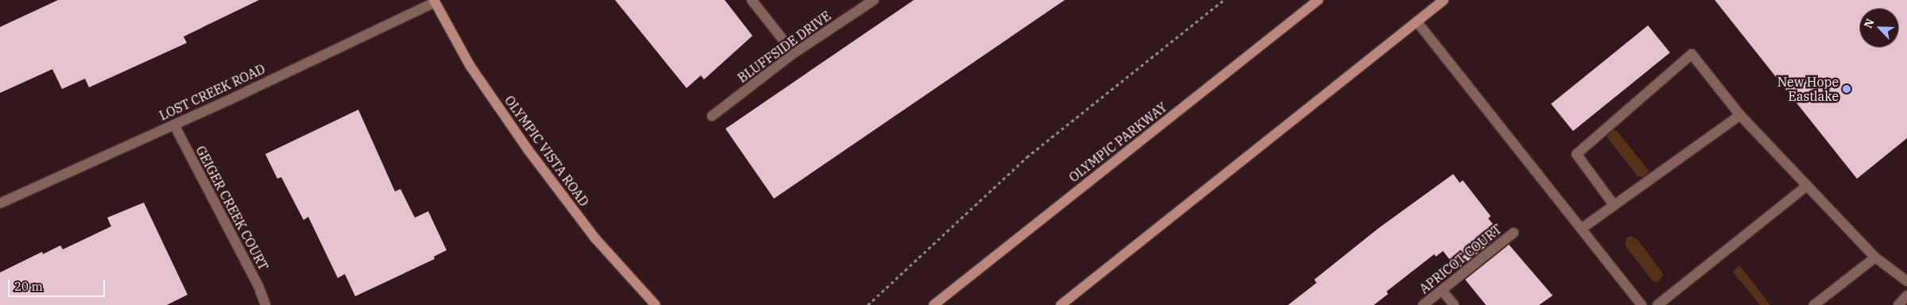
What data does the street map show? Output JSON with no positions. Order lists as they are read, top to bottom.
{
  "streets": {
    "main road": ["OLYMPIC PARKWAY", "OLYMPIC VISTA ROAD"],
    "street": [
      "BLUFFSIDE DRIVE",
      "LOST CREEK ROAD",
      "GEIGER CREEK COURT",
      "APRICOT COURT"
    ]
  },
  "crossings": [
    ["LOST CREEK ROAD", "OLYMPIC VISTA ROAD"],
    ["LOST CREEK ROAD", "GEIGER CREEK COURT"]
  ],
  "places": ["New Hope Eastlake"],
  "scale_bar": "20 m",
  "north": "top left"
}
